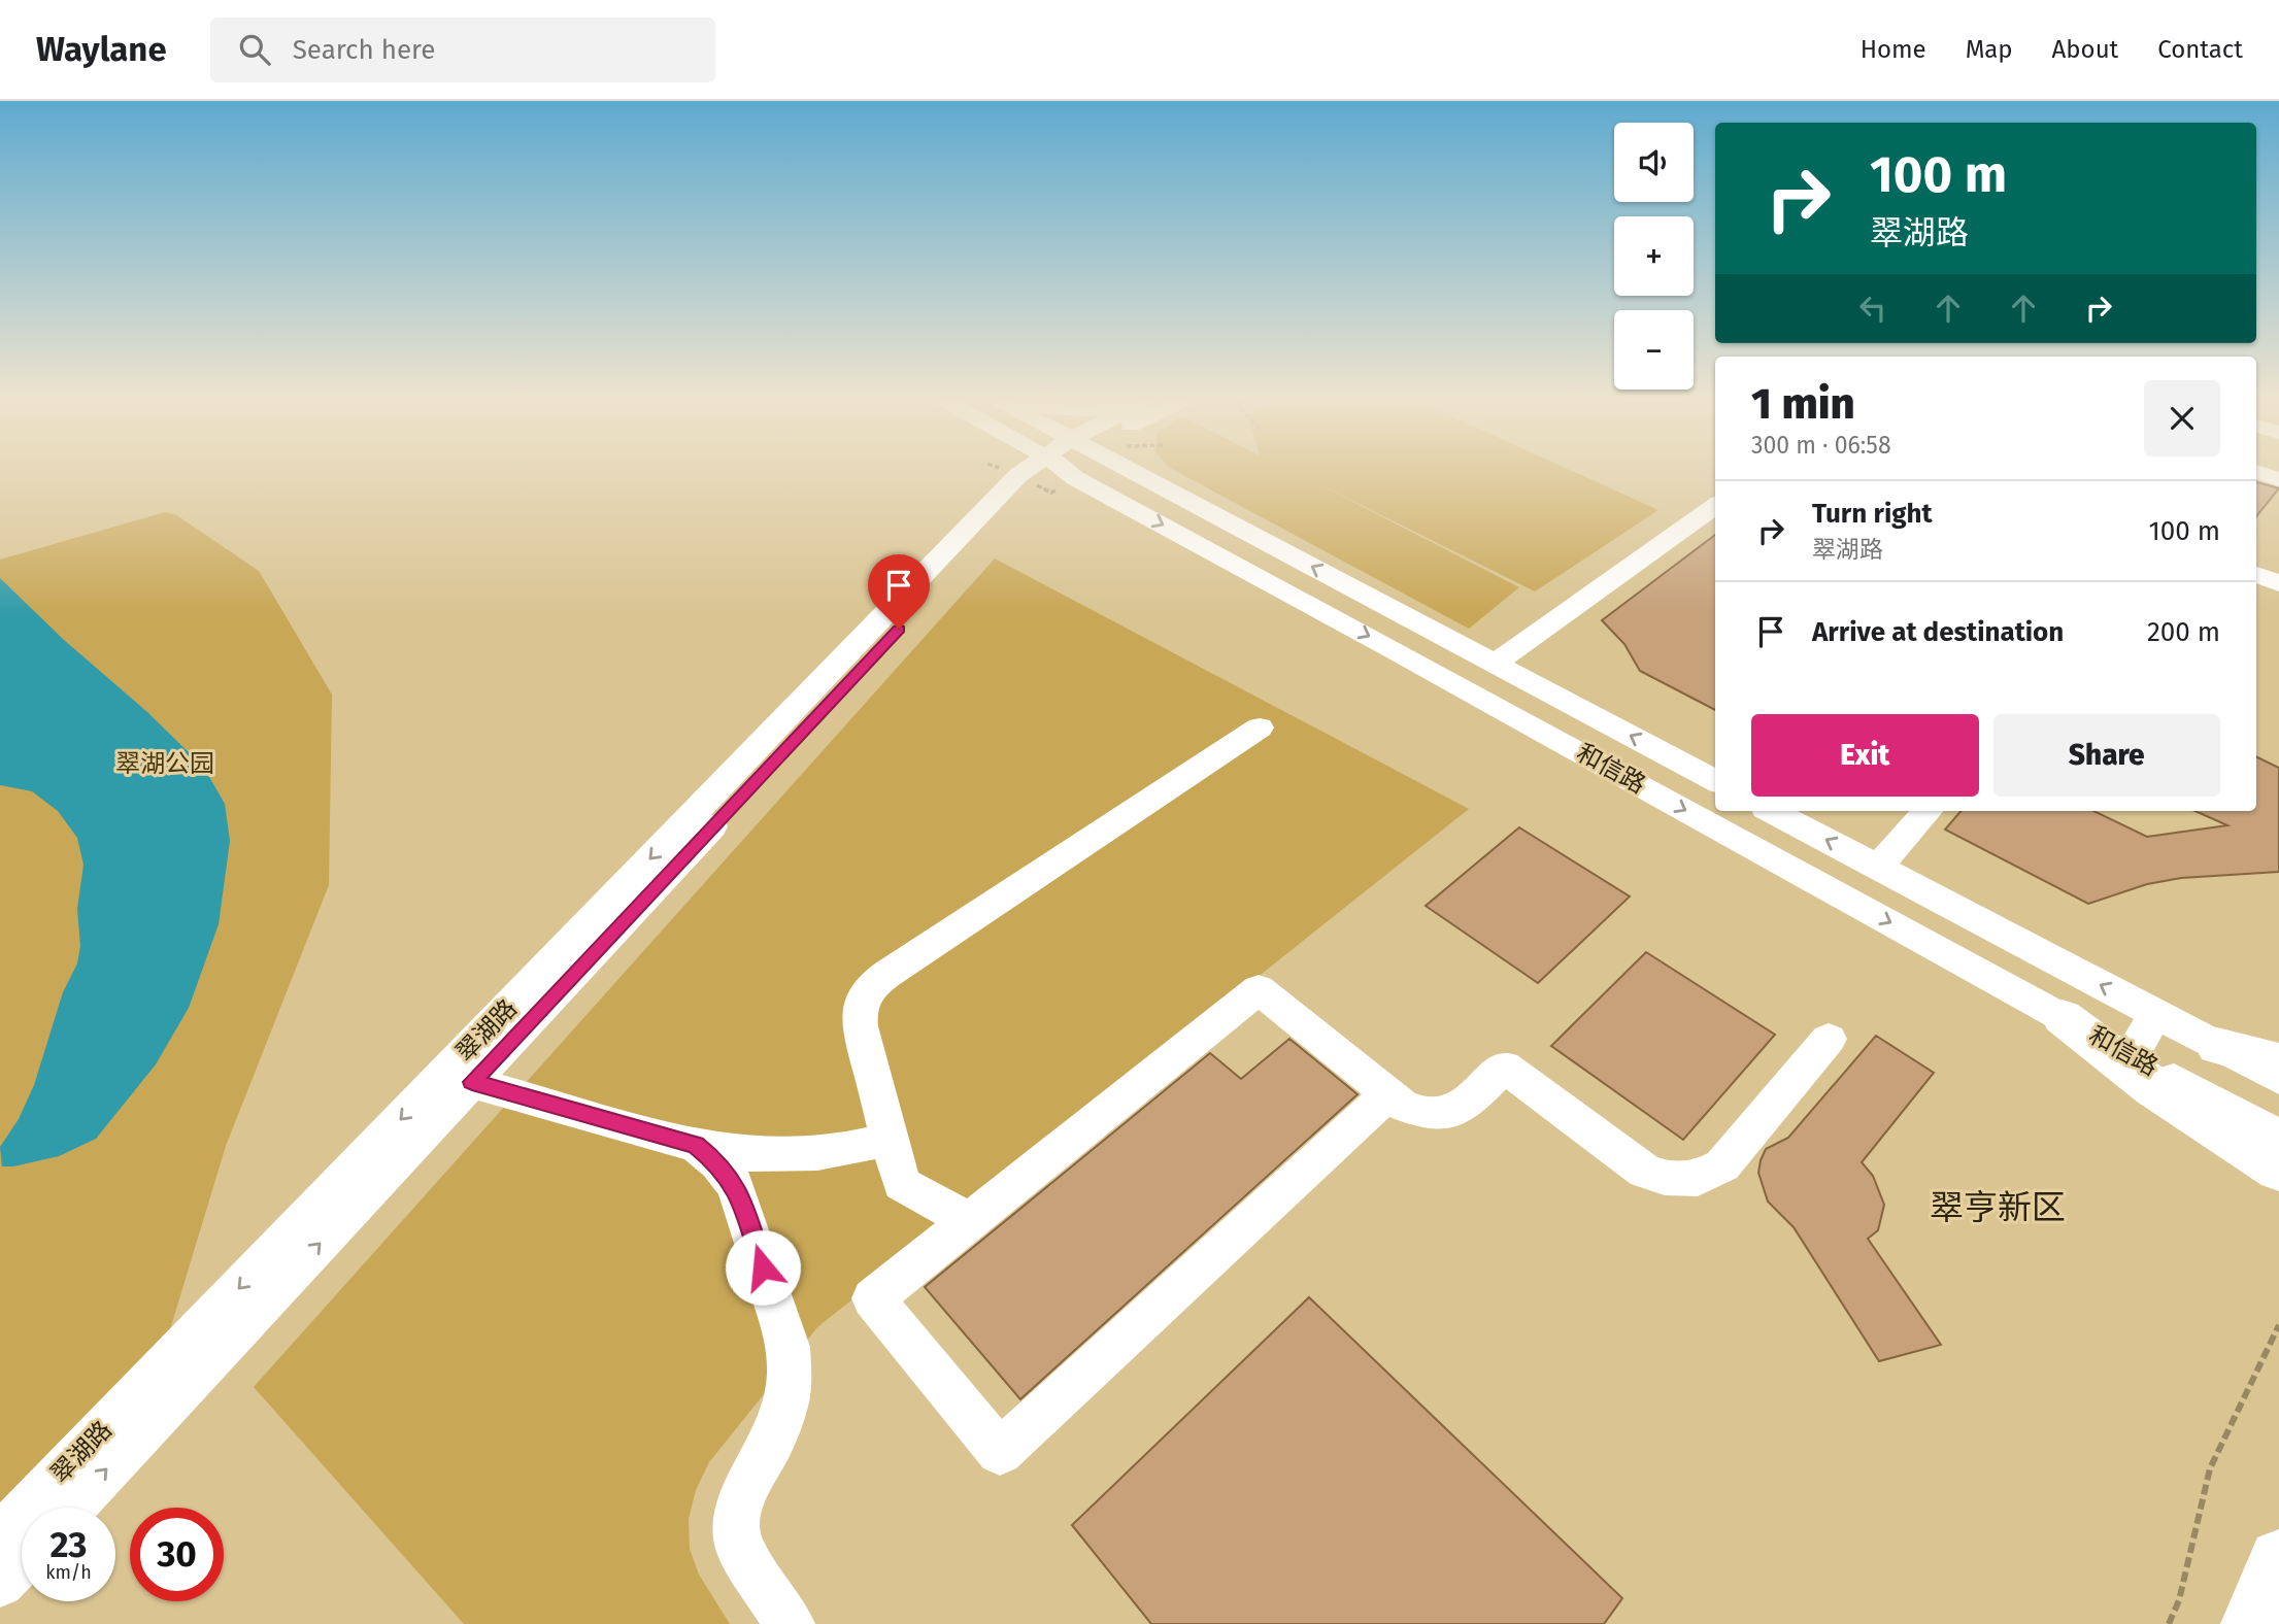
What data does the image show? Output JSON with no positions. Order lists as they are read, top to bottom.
{
  "streets": {
    "street": ["和信路", "翠湖路"]
  },
  "districts": ["翠亨新区"],
  "parks": ["翠湖公园"],
  "page": {
    "header": "Waylane",
    "search": "Search here",
    "nav": [
      "Home",
      "Map",
      "About",
      "Contact"
    ],
    "map_buttons": ["+", "−"],
    "turn": ["100 m", "翠湖路"],
    "heading": ["1 min", "300 m · 06:58"],
    "list": [
      {
        "name": "Turn right",
        "note": "翠湖路",
        "value": "100 m"
      },
      {
        "name": "Arrive at destination",
        "value": "200 m"
      }
    ],
    "buttons": ["Exit", "Share"],
    "speed": "23 km/h",
    "limit": "30"
  }
}
